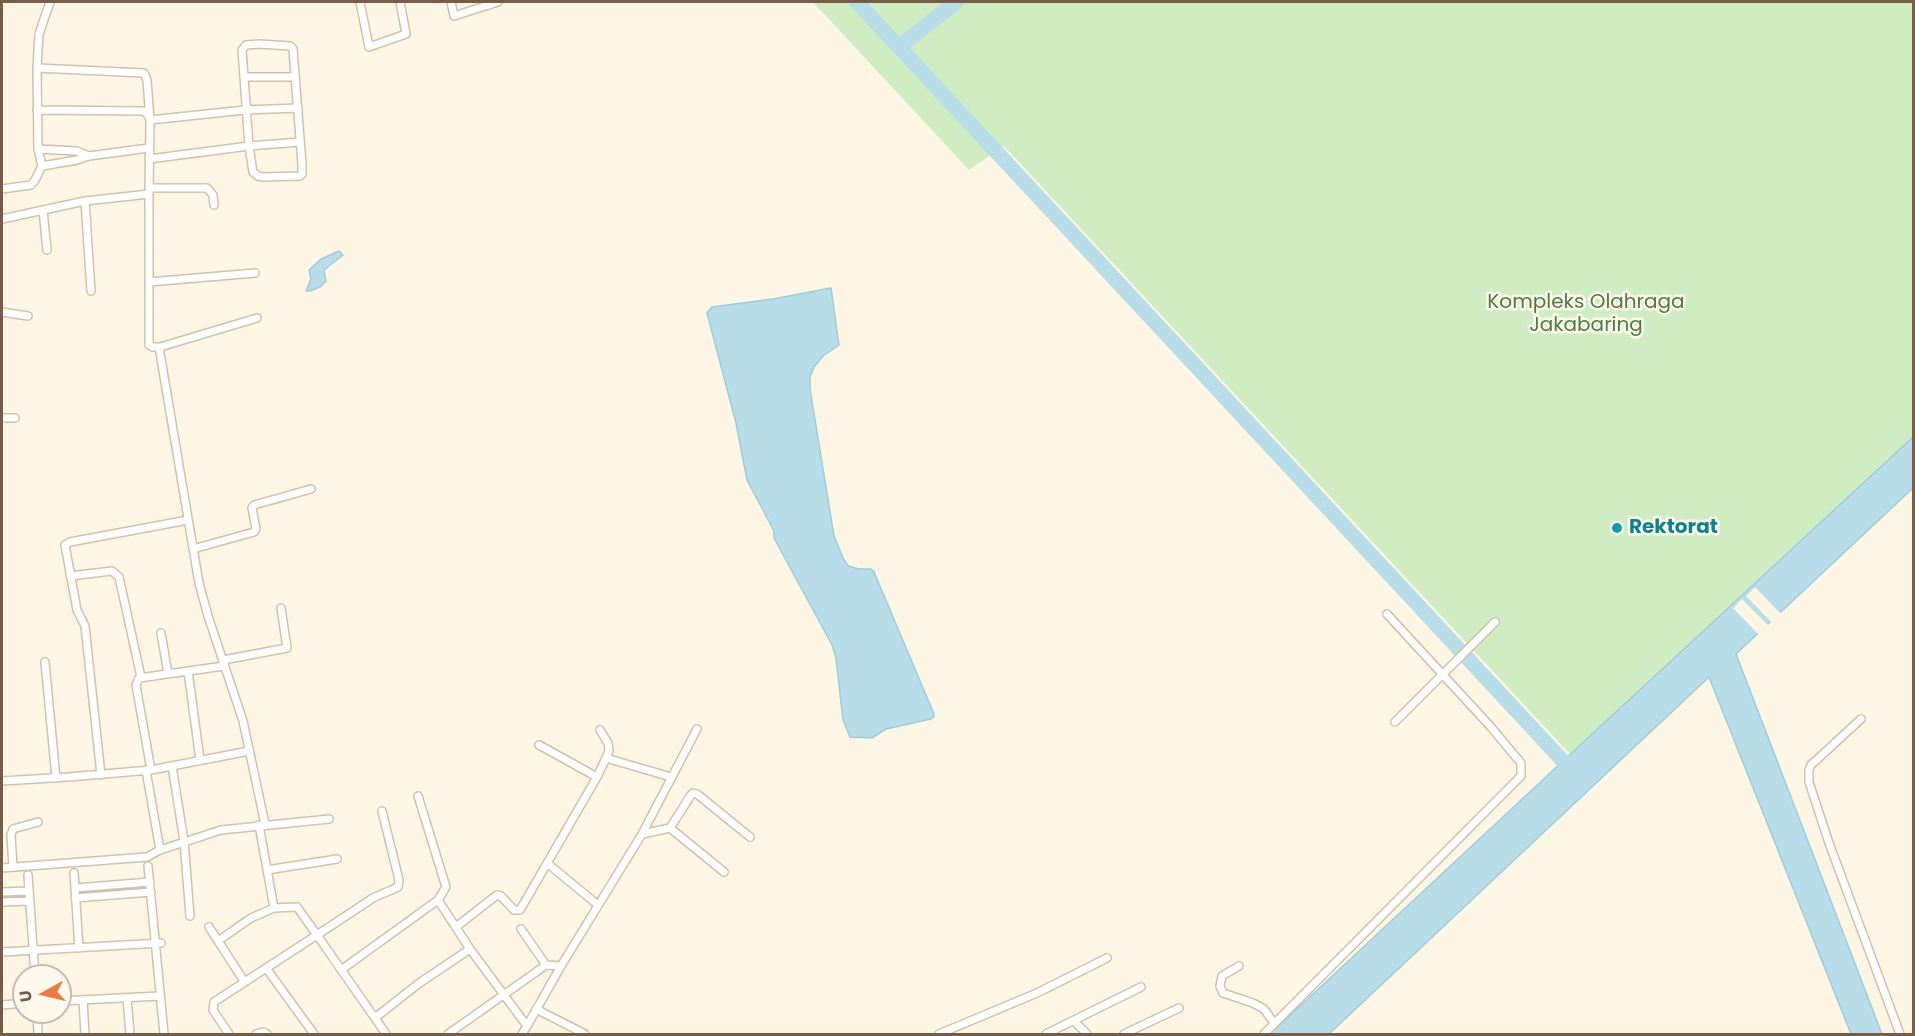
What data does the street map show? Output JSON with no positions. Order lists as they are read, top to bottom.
{
  "parks": ["Kompleks Olahraga Jakabaring"],
  "places": ["Rektorat"],
  "north": "left"
}
